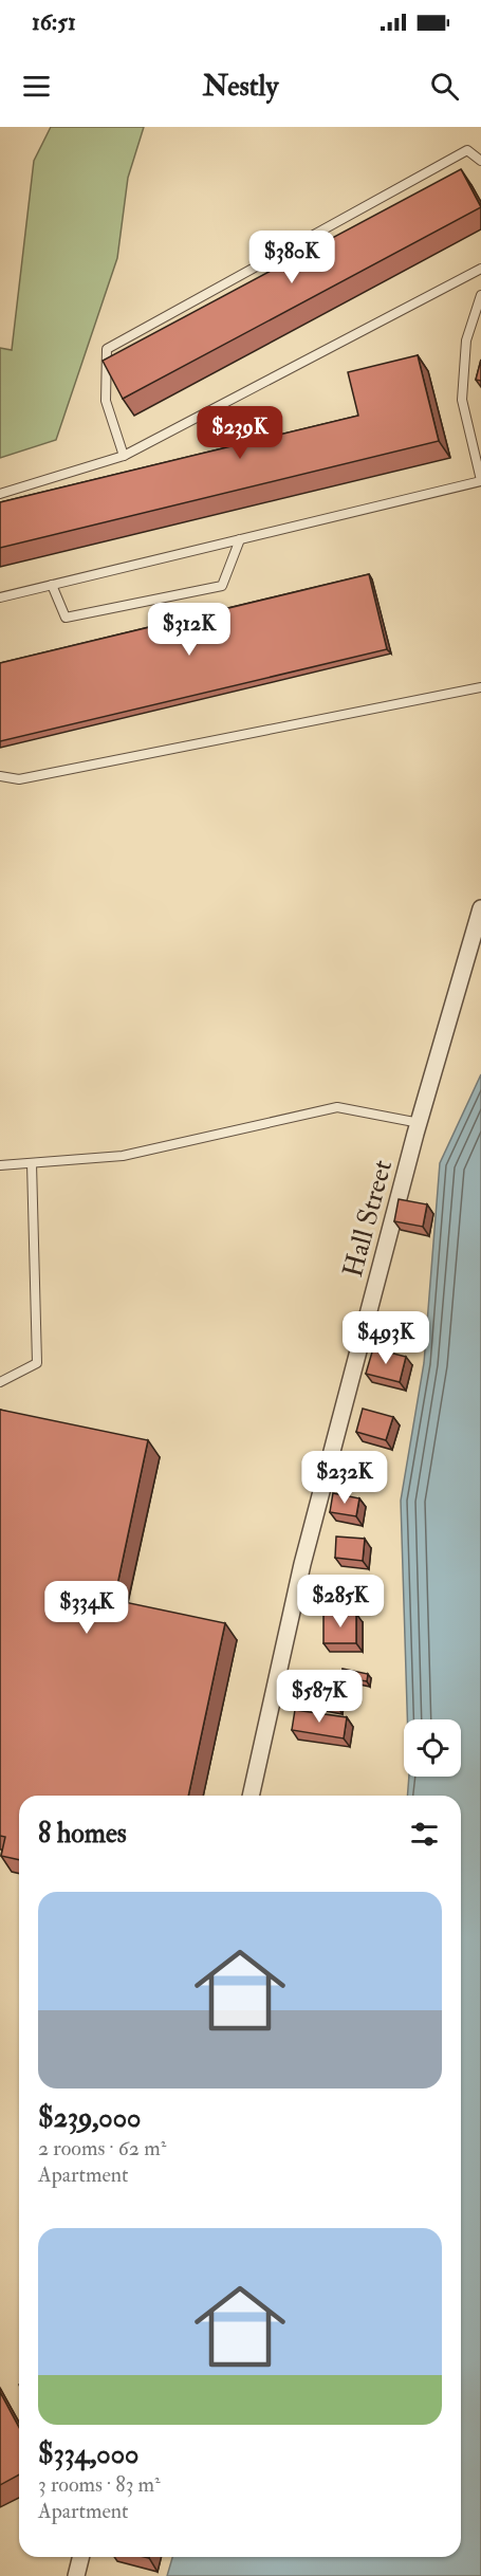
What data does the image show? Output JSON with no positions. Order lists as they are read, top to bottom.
{
  "streets": {
    "street": ["Hall Street"]
  },
  "page": {
    "status": "16:51",
    "header": "Nestly",
    "price": [
      "$380K",
      "$239K",
      "$312K",
      "$493K",
      "$232K",
      "$285K",
      "$334K",
      "$587K"
    ],
    "heading": "8 homes",
    "list": [
      {
        "name": "$239,000",
        "note": "2 rooms · 62 m² · Apartment"
      },
      {
        "name": "$334,000",
        "note": "3 rooms · 83 m² · Apartment"
      }
    ]
  }
}
